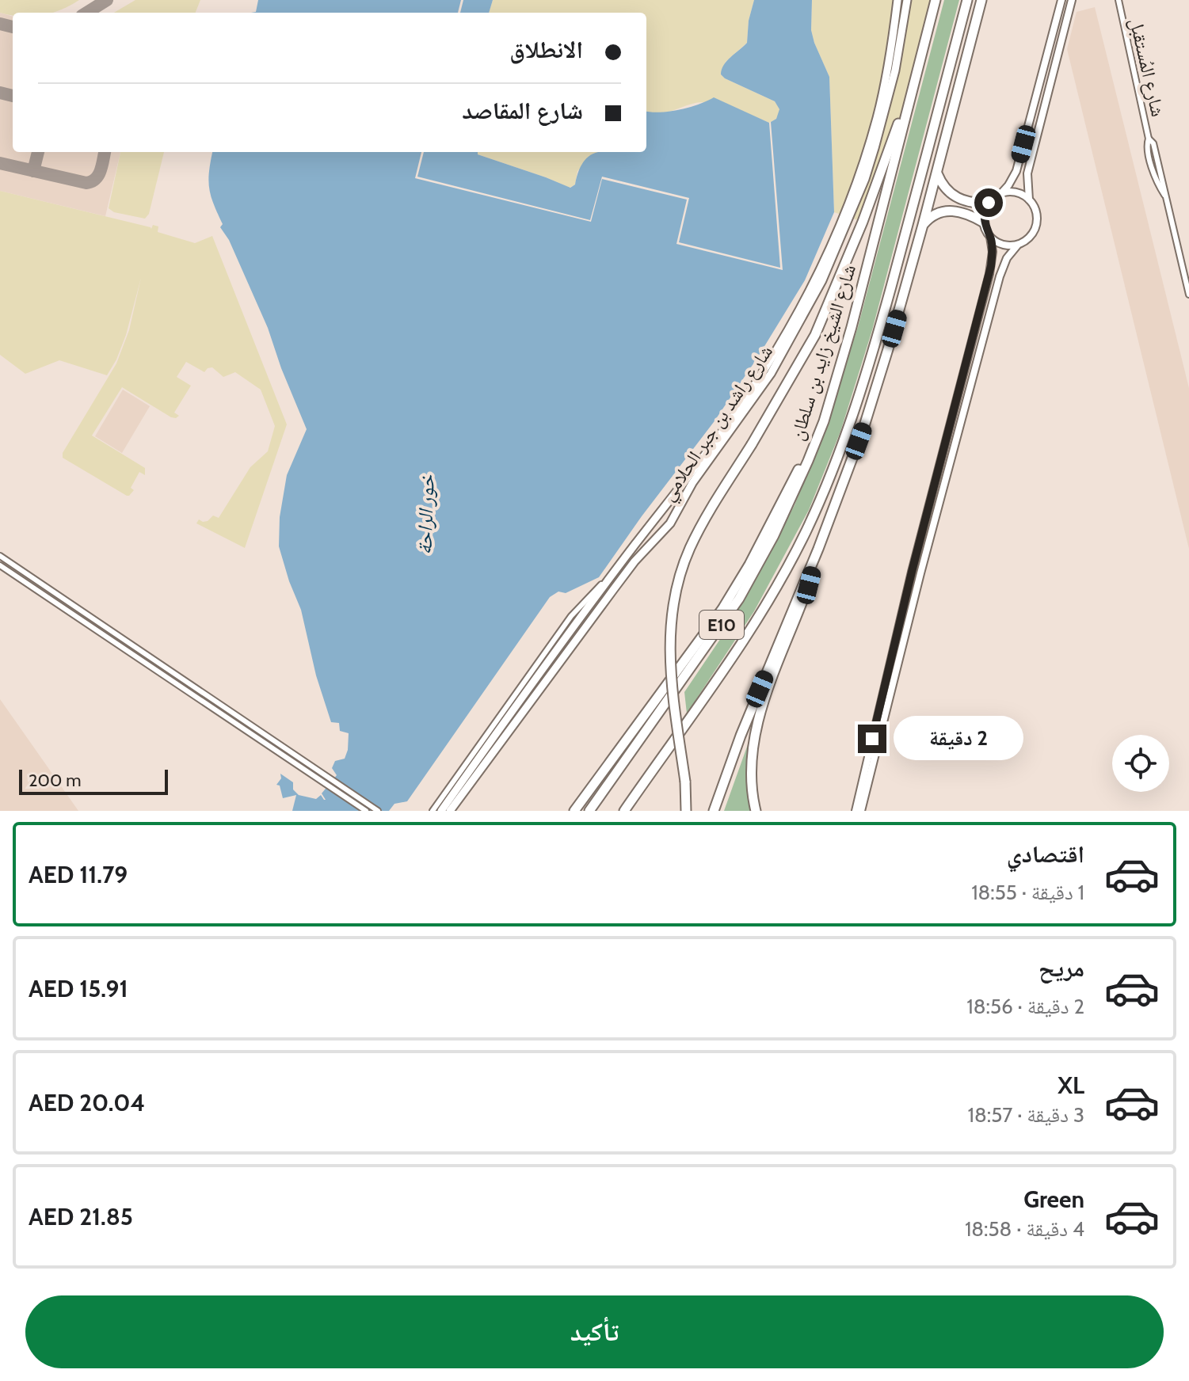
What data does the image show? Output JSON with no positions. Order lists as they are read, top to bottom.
{
  "streets": {
    "highway": ["شارع الشيخ زايد بن سلطان", "E10"],
    "main road": ["شارع راشد بن جبر الحلامي"],
    "street": ["شارع المُستقبل"]
  },
  "water": ["خور الراحة"],
  "scale_bar": "200 m",
  "page": {
    "banner": ["الانطلاق", "شارع المقاصد"],
    "bubble": "2 دقيقة",
    "scale": "200 m",
    "list": [
      {
        "name": "اقتصادي",
        "note": "1 دقيقة · 18:55",
        "value": "AED 11.79"
      },
      {
        "name": "مريح",
        "note": "2 دقيقة · 18:56",
        "value": "AED 15.91"
      },
      {
        "name": "XL",
        "note": "3 دقيقة · 18:57",
        "value": "AED 20.04"
      },
      {
        "name": "Green",
        "note": "4 دقيقة · 18:58",
        "value": "AED 21.85"
      }
    ],
    "buttons": "تأكيد"
  }
}
